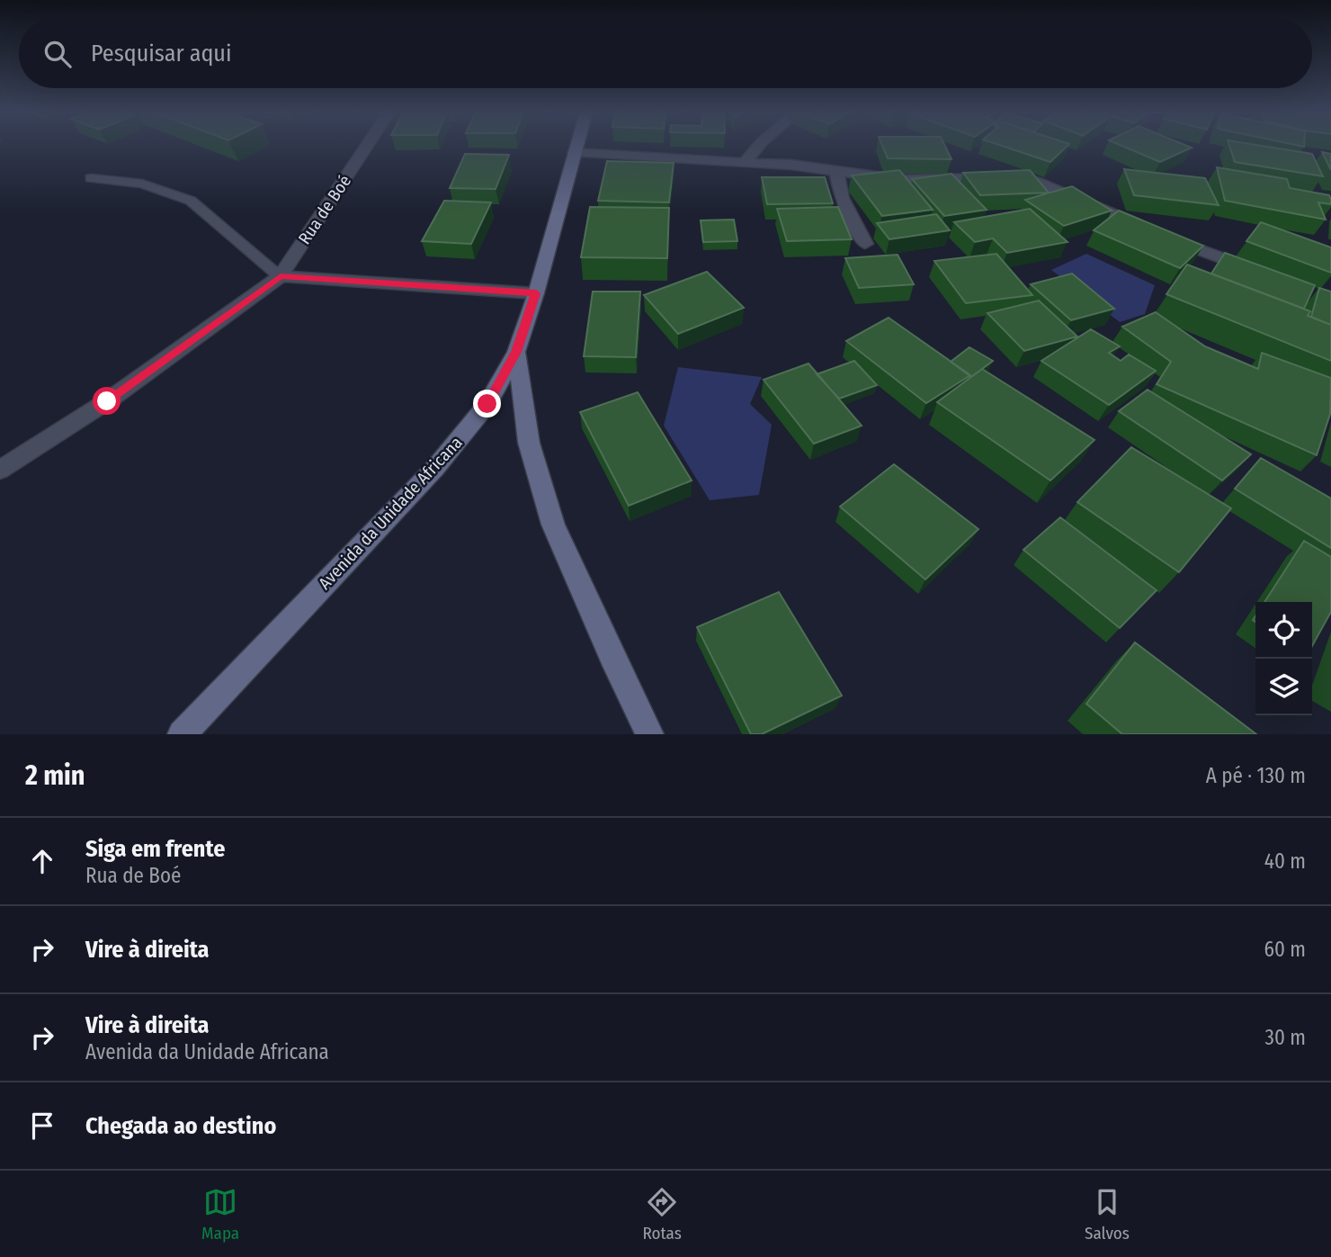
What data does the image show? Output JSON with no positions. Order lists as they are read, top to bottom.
{
  "streets": {
    "street": ["Rua de Boé", "Avenida da Unidade Africana"]
  },
  "page": {
    "search": "Pesquisar aqui",
    "heading": ["2 min", "A pé · 130 m"],
    "list": [
      ["Siga em frente", "Rua de Boé", "40 m"],
      ["Vire à direita", "60 m"],
      ["Vire à direita", "Avenida da Unidade Africana", "30 m"],
      "Chegada ao destino"
    ],
    "nav": ["Mapa", "Rotas", "Salvos"]
  }
}
